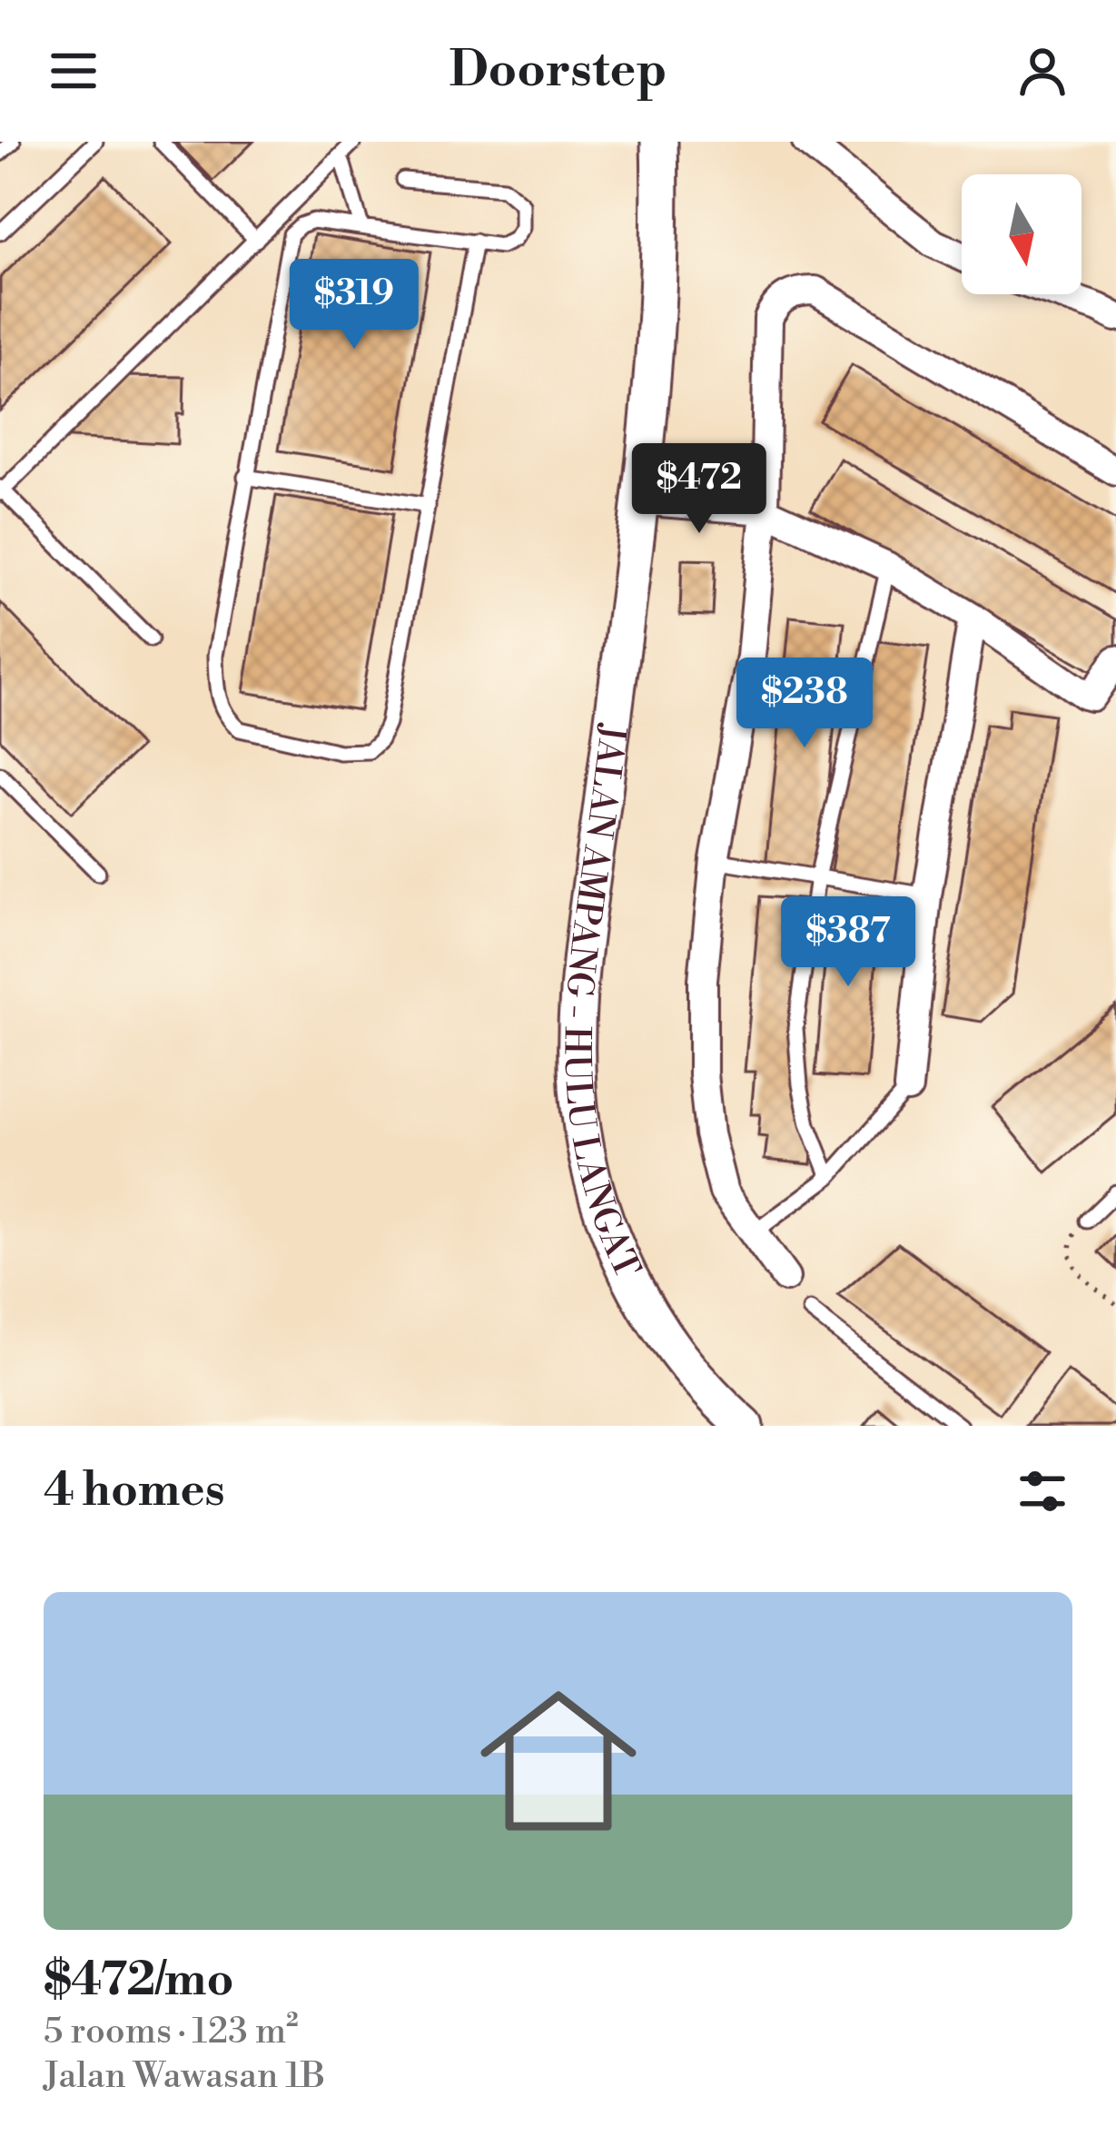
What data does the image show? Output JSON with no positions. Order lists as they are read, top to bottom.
{
  "streets": {
    "street": ["JALAN AMPANG - HULU LANGAT"]
  },
  "north": "bottom",
  "page": {
    "header": "Doorstep",
    "price": [
      "$319",
      "$472",
      "$238",
      "$387"
    ],
    "heading": "4 homes",
    "list": [
      {
        "name": "$472/mo",
        "note": "5 rooms · 123 m² · Jalan Wawasan 1B"
      }
    ]
  }
}
